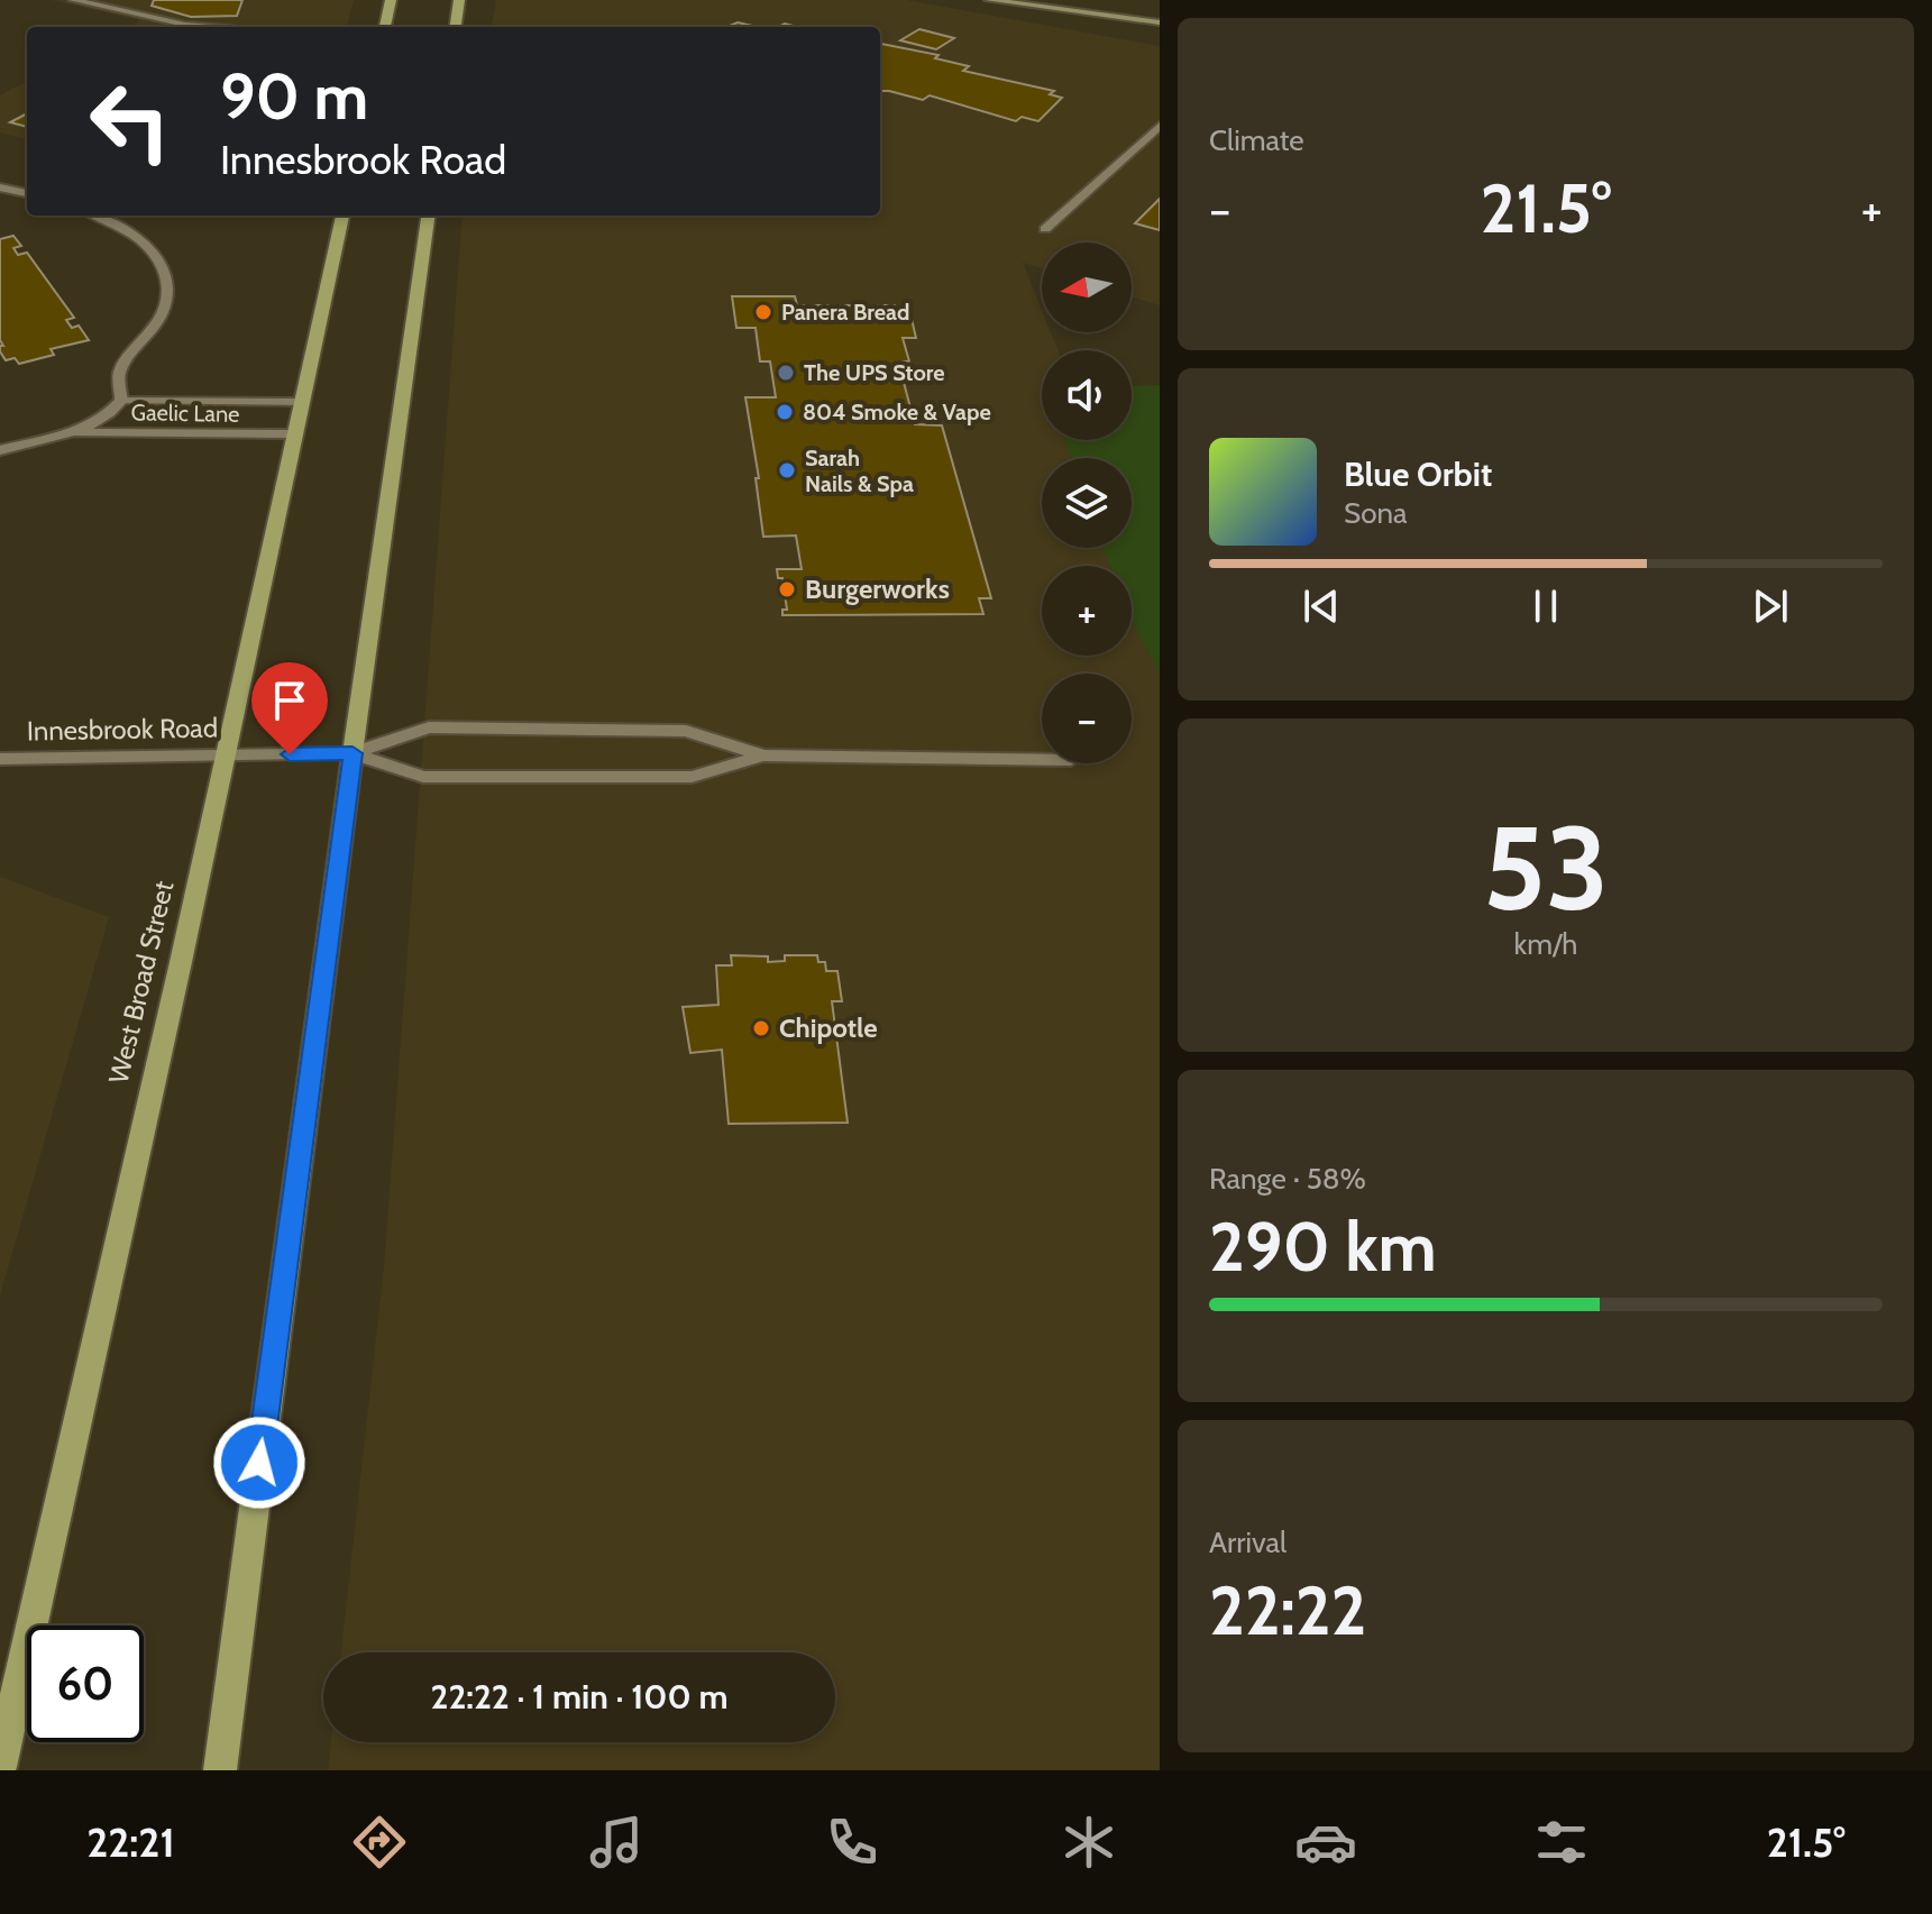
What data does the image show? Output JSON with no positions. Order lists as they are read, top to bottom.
{
  "streets": {
    "main road": ["West Broad Street"],
    "street": ["Gaelic Lane", "Innesbrook Road"]
  },
  "crossings": [
    ["Gaelic Lane", "West Broad Street"],
    ["Innesbrook Road", "West Broad Street"]
  ],
  "places": [
    "Panera Bread",
    "The UPS Store",
    "804 Smoke & Vape",
    "Sarah Nails & Spa",
    "Burgerworks",
    "Chipotle"
  ],
  "north": "left",
  "page": {
    "tile": [
      "Climate",
      ["53", "km/h"],
      ["Range · 58%", "290 km"],
      ["Arrival", "22:22"]
    ],
    "turn": ["90 m", "Innesbrook Road"],
    "heat": ["−", "21.5°", "+"],
    "map_buttons": ["+", "−"],
    "song": ["Blue Orbit", "Sona"],
    "limit": "60",
    "trip": "22:22 · 1 min · 100 m",
    "tabs": ["22:21", "21.5°"]
  }
}
